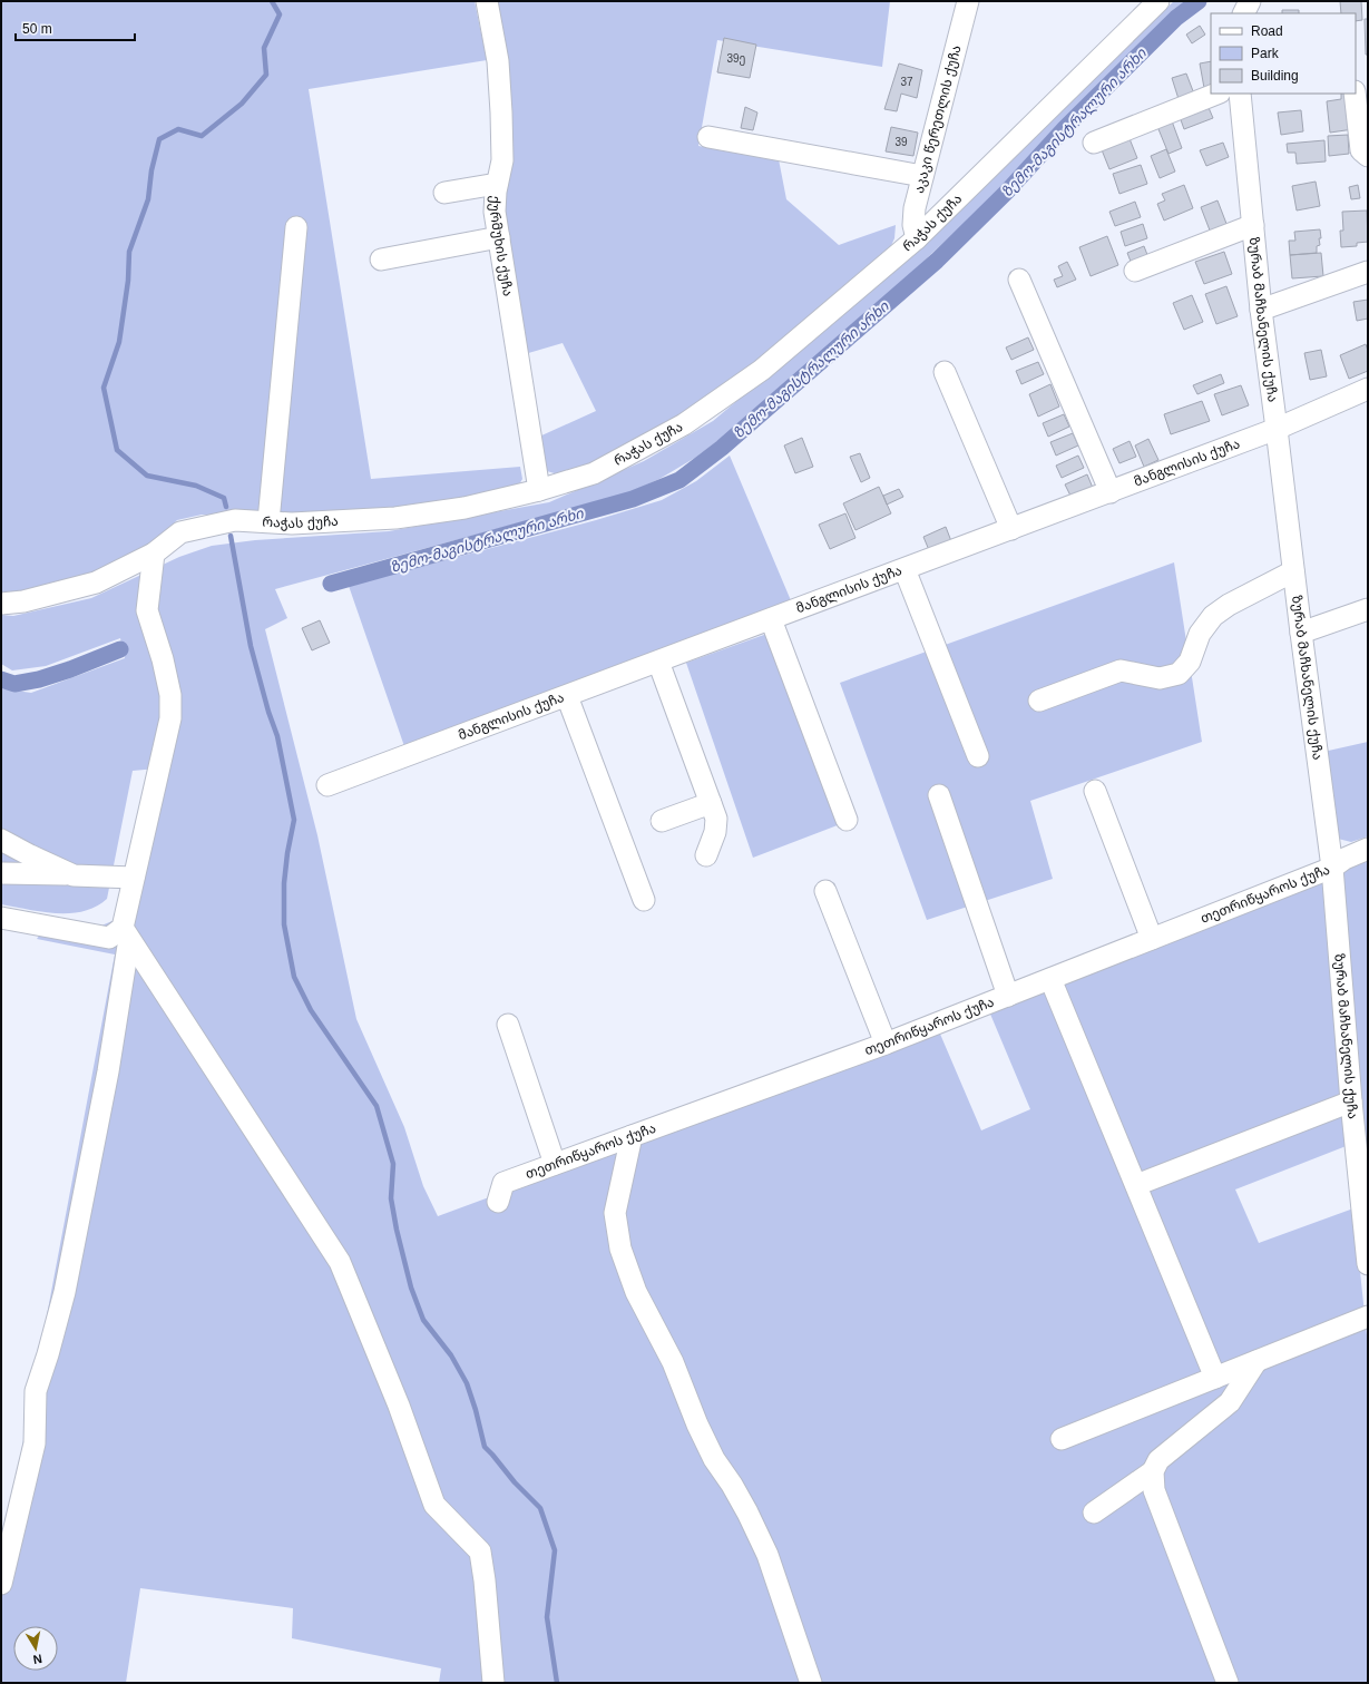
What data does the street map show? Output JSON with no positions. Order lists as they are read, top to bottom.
{
  "streets": {
    "street": [
      "აკაკი წერეთლის ქუჩა",
      "რაჭას ქუჩა",
      "ქურმუხის ქუჩა",
      "ზურაბ მაჩხანელის ქუჩა",
      "მანგლისის ქუჩა",
      "თეთრიწყაროს ქუჩა"
    ]
  },
  "crossings": [
    ["აკაკი წერეთლის ქუჩა", "რაჭას ქუჩა"],
    ["რაჭას ქუჩა", "ქურმუხის ქუჩა"],
    ["ზურაბ მაჩხანელის ქუჩა", "მანგლისის ქუჩა"],
    ["ზურაბ მაჩხანელის ქუჩა", "თეთრიწყაროს ქუჩა"]
  ],
  "water": ["ზემო-მაგისტრალური არხი"],
  "house_numbers": ["39ე", "37", "39"],
  "legend": ["Road", "Park", "Building"],
  "scale_bar": "50 m",
  "north": "bottom"
}
